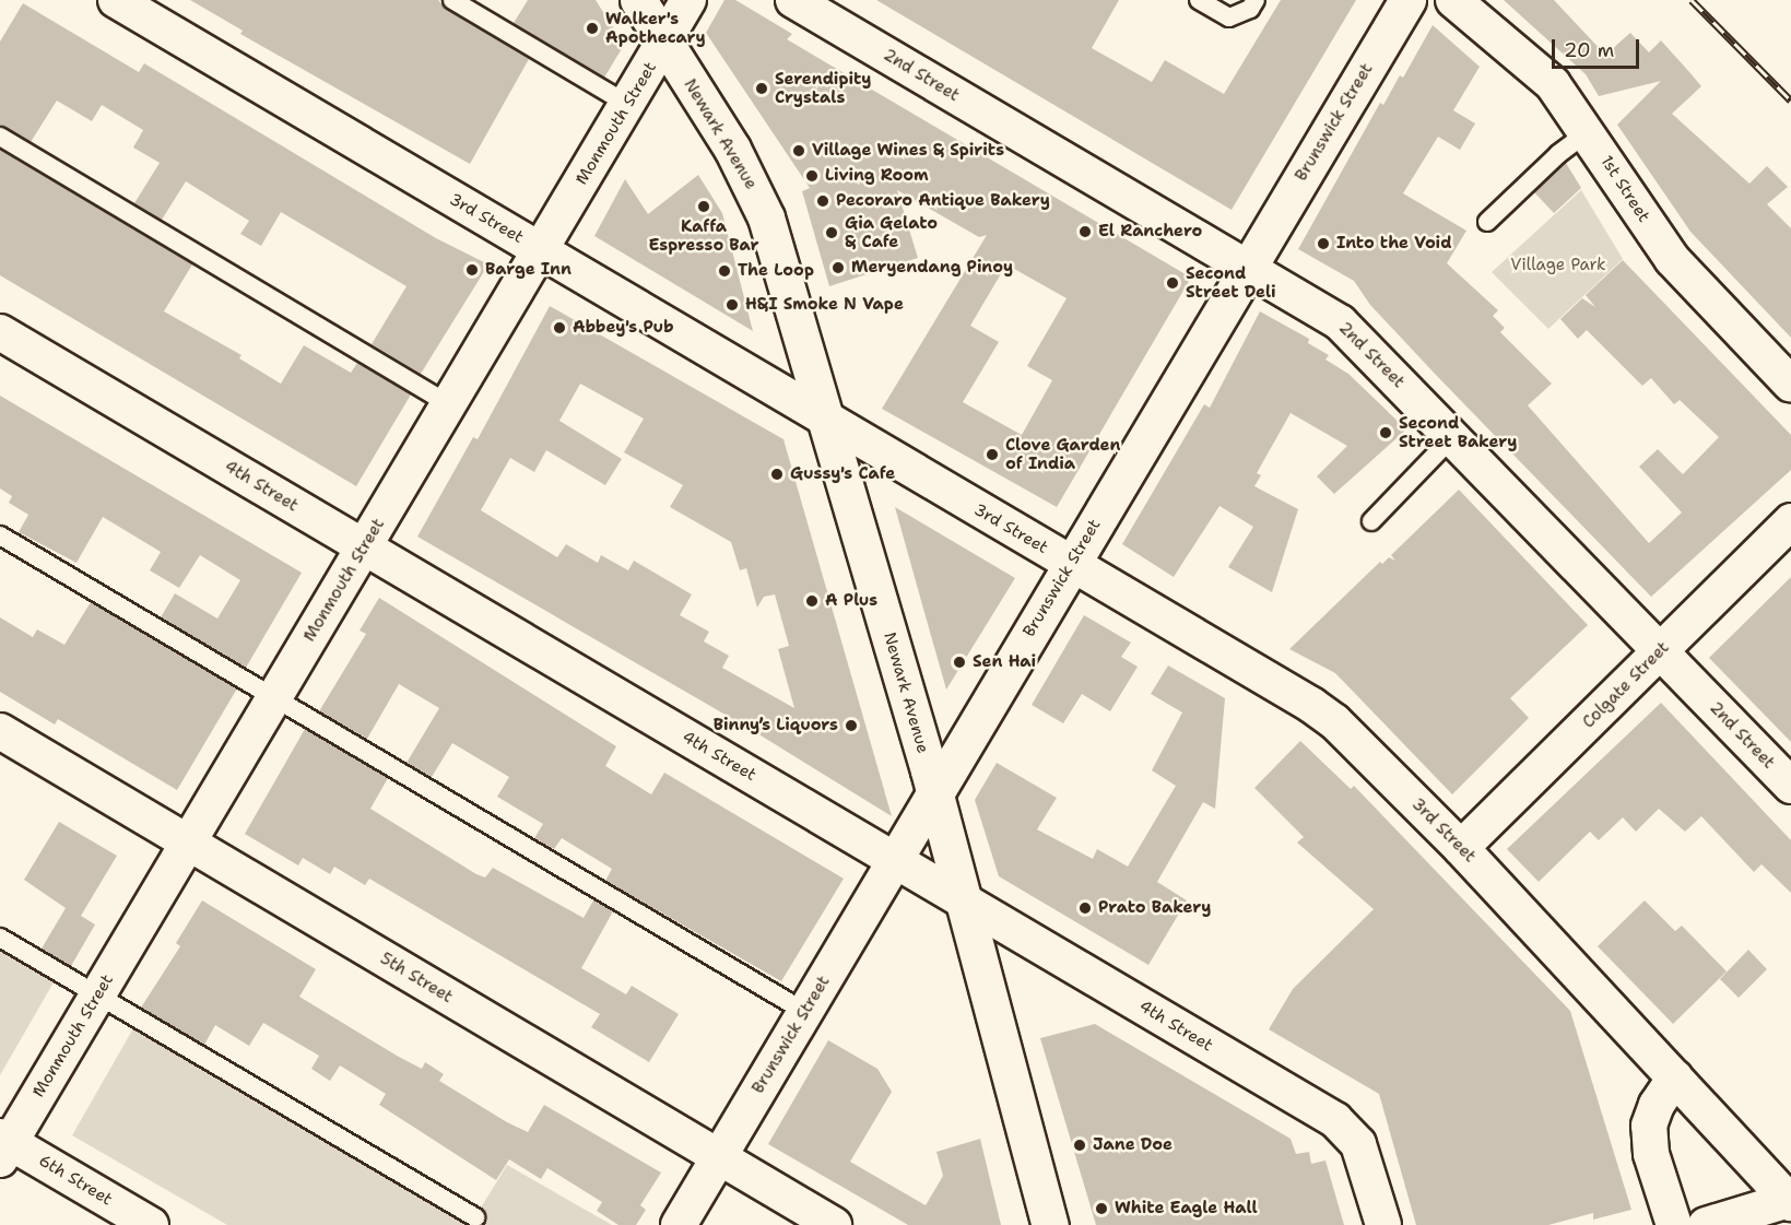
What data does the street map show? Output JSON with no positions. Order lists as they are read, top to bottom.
{
  "streets": {
    "main road": ["Brunswick Street", "Newark Avenue"],
    "street": [
      "2nd Street",
      "Monmouth Street",
      "1st Street",
      "3rd Street",
      "4th Street",
      "Colgate Street",
      "5th Street",
      "6th Street"
    ]
  },
  "crossings": [
    ["2nd Street", "Brunswick Street"],
    ["2nd Street", "Colgate Street"],
    ["Brunswick Street", "Newark Avenue"],
    ["Brunswick Street", "3rd Street"],
    ["Brunswick Street", "4th Street"],
    ["Brunswick Street", "5th Street"],
    ["Monmouth Street", "Newark Avenue"],
    ["Monmouth Street", "3rd Street"],
    ["Monmouth Street", "4th Street"],
    ["Monmouth Street", "5th Street"],
    ["Monmouth Street", "6th Street"],
    ["Newark Avenue", "3rd Street"],
    ["Newark Avenue", "4th Street"],
    ["3rd Street", "Colgate Street"]
  ],
  "parks": ["Village Park"],
  "places": [
    "Walker's Apothecary",
    "Serendipity Crystals",
    "Village Wines & Spirits",
    "Living Room",
    "Pecoraro Antique Bakery",
    "Kaffa Espresso Bar",
    "El Ranchero",
    "Gia Gelato & Cafe",
    "Into the Void",
    "Meryendang Pinoy",
    "Barge Inn",
    "The Loop",
    "Second Street Deli",
    "H&I Smoke N Vape",
    "Abbey's Pub",
    "Second Street Bakery",
    "Clove Garden of India",
    "Gussy's Cafe",
    "A Plus",
    "Sen Hai",
    "Binny’s Liquors",
    "Prato Bakery",
    "Jane Doe",
    "White Eagle Hall"
  ],
  "scale_bar": "20 m"
}
